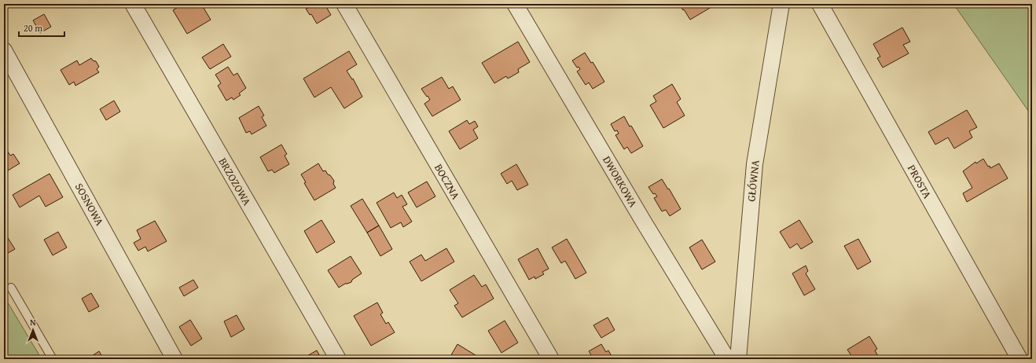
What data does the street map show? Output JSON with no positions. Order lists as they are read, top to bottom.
{
  "streets": {
    "street": [
      "GŁÓWNA",
      "BRZOZOWA",
      "BOCZNA",
      "DWORKOWA",
      "PROSTA",
      "SOSNOWA"
    ]
  },
  "scale_bar": "20 m",
  "north": "top"
}
